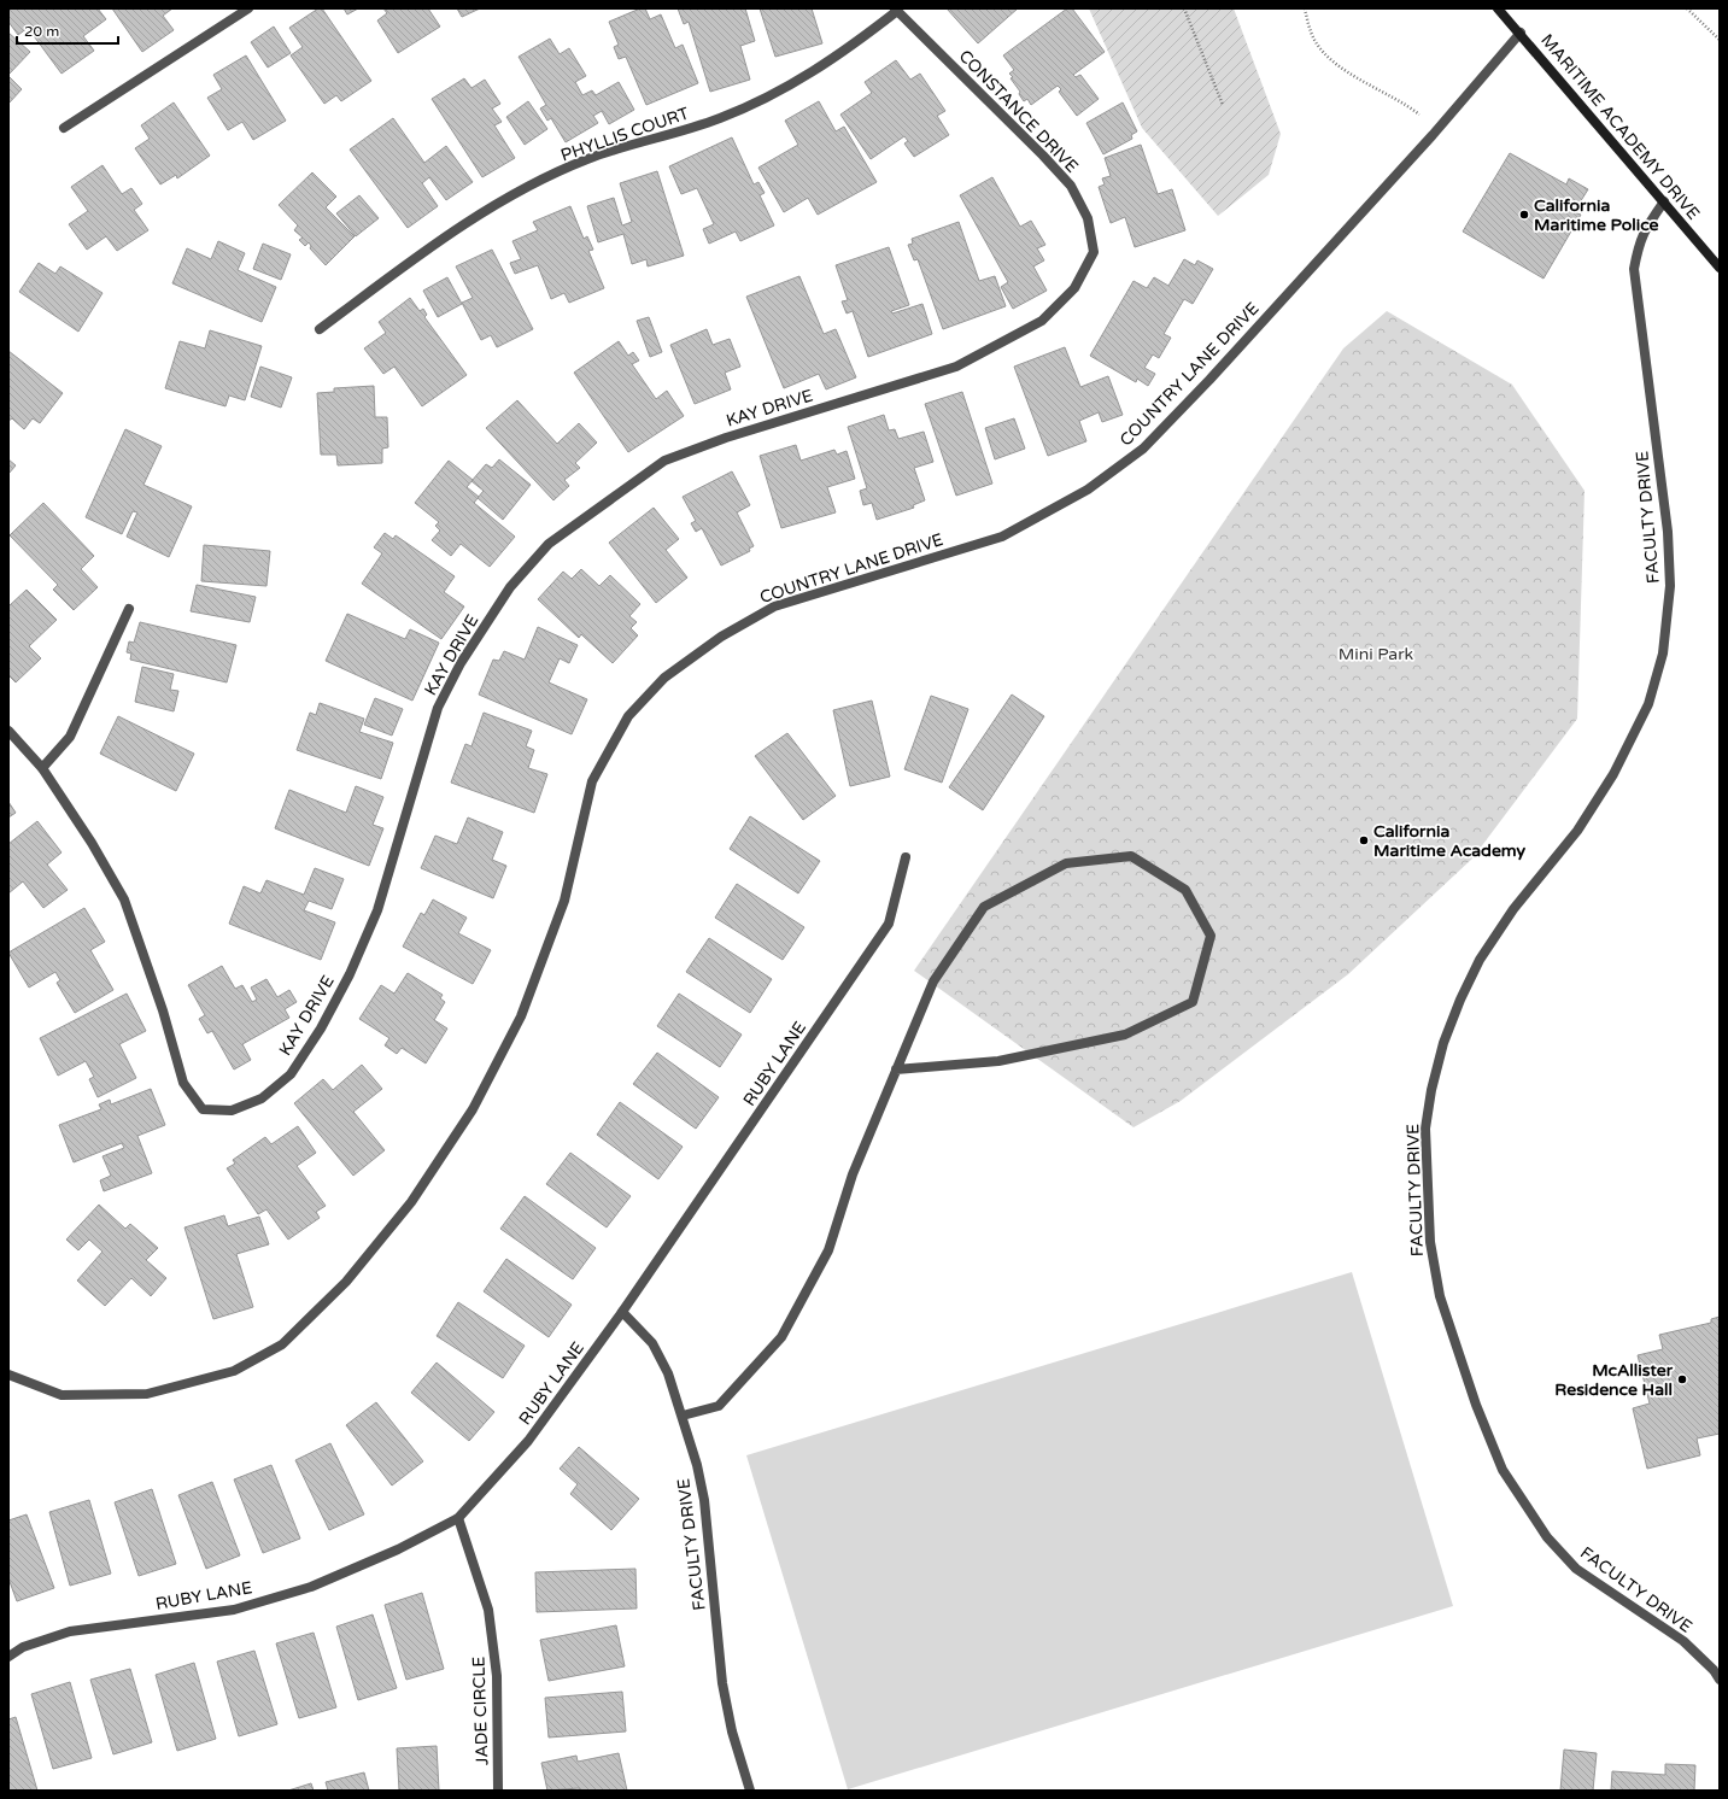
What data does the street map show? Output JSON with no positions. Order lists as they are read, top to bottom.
{
  "streets": {
    "street": [
      "CONSTANCE DRIVE",
      "MARITIME ACADEMY DRIVE",
      "PHYLLIS COURT",
      "COUNTRY LANE DRIVE",
      "KAY DRIVE",
      "FACULTY DRIVE",
      "RUBY LANE",
      "JADE CIRCLE"
    ]
  },
  "crossings": [
    ["CONSTANCE DRIVE", "PHYLLIS COURT"],
    ["CONSTANCE DRIVE", "KAY DRIVE"],
    ["MARITIME ACADEMY DRIVE", "COUNTRY LANE DRIVE"],
    ["MARITIME ACADEMY DRIVE", "FACULTY DRIVE"],
    ["FACULTY DRIVE", "RUBY LANE"],
    ["RUBY LANE", "JADE CIRCLE"]
  ],
  "parks": ["Mini Park"],
  "places": ["California Maritime Police", "California Maritime Academy", "McAllister Residence Hall"],
  "scale_bar": "20 m"
}
